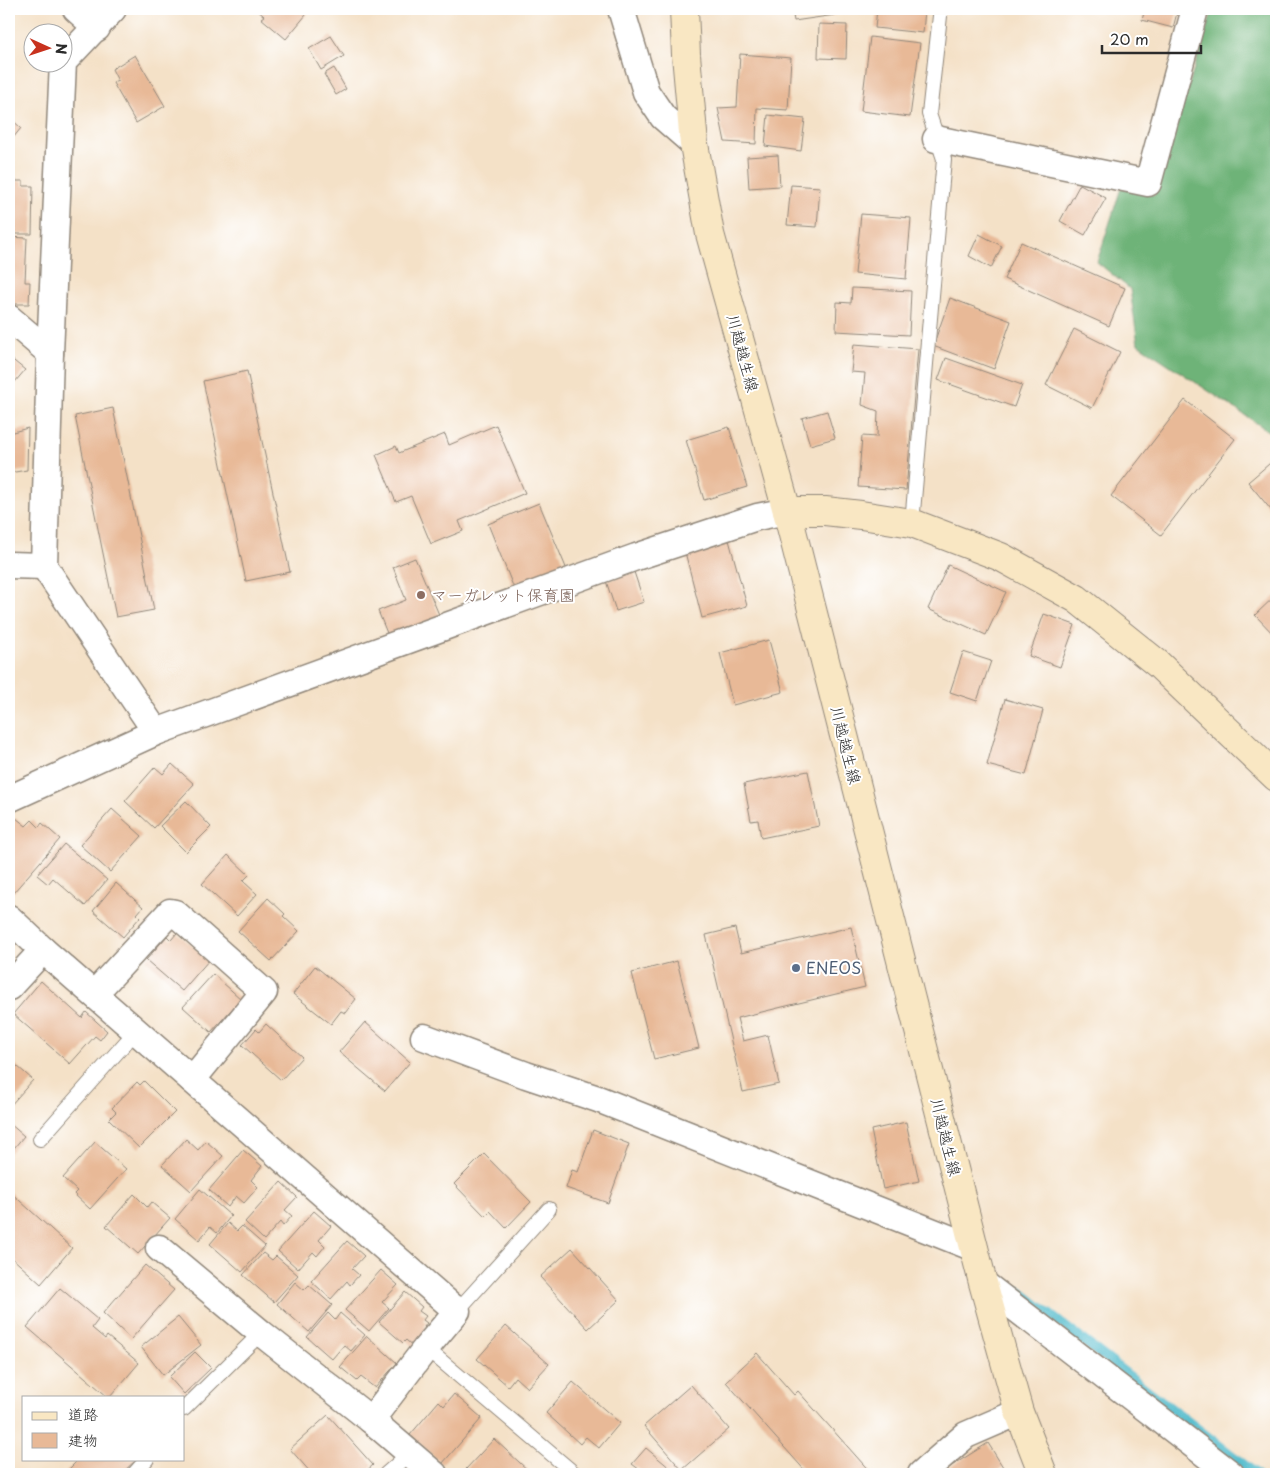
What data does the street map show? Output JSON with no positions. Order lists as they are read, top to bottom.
{
  "streets": {
    "main road": ["川越越生線"]
  },
  "places": ["マーガレット保育園", "ENEOS"],
  "legend": ["道路", "建物"],
  "scale_bar": "20 m",
  "north": "right"
}
